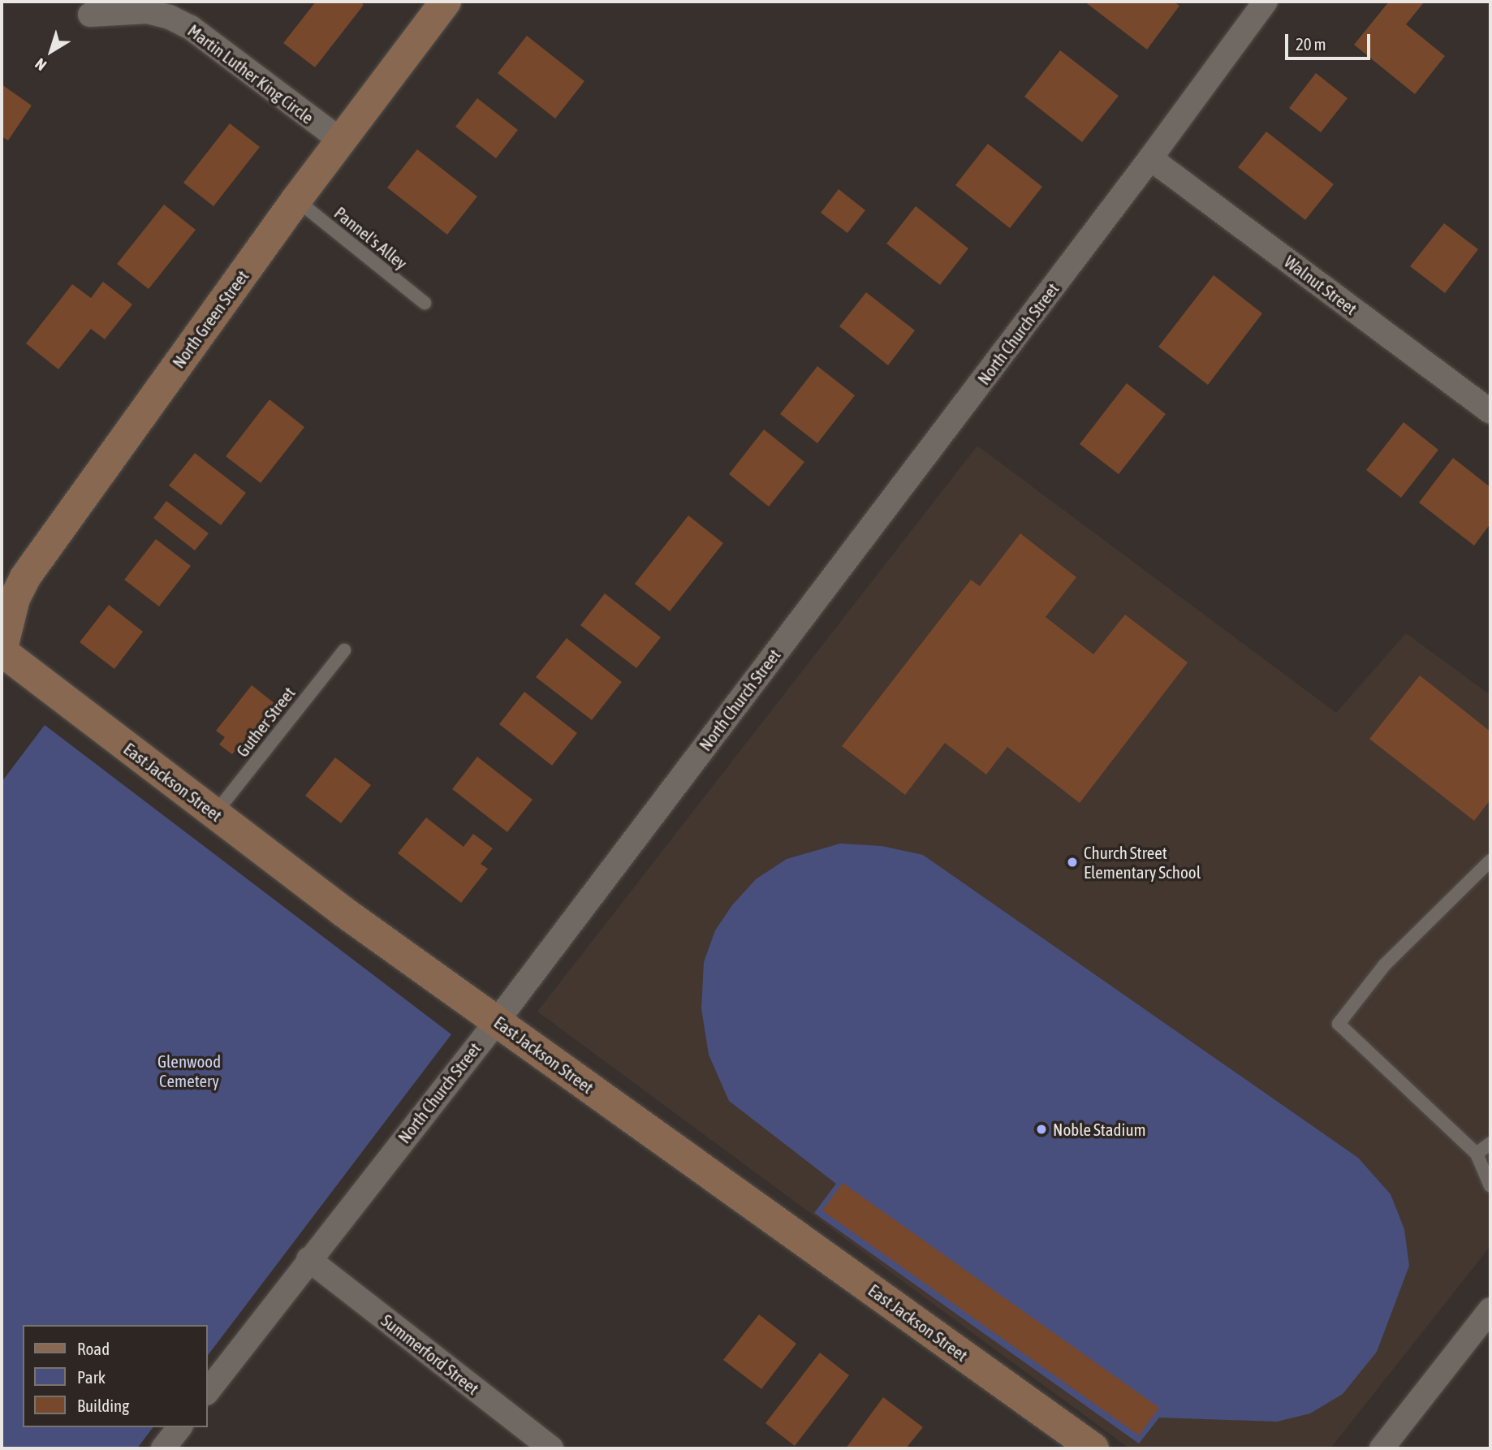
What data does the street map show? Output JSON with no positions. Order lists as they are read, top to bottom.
{
  "streets": {
    "street": [
      "Martin Luther King Circle",
      "Walnut Street",
      "North Green Street",
      "North Church Street",
      "East Jackson Street",
      "Summerford Street"
    ],
    "lane": ["Pannel's Alley", "Guther Street"]
  },
  "crossings": [
    ["Martin Luther King Circle", "North Green Street"],
    ["Pannel's Alley", "North Green Street"],
    ["Walnut Street", "North Church Street"],
    ["North Green Street", "East Jackson Street"],
    ["North Church Street", "East Jackson Street"],
    ["North Church Street", "Summerford Street"],
    ["Guther Street", "East Jackson Street"]
  ],
  "parks": ["Glenwood Cemetery"],
  "places": ["Church Street Elementary School", "Noble Stadium"],
  "legend": ["Road", "Park", "Building"],
  "scale_bar": "20 m",
  "north": "bottom left"
}
